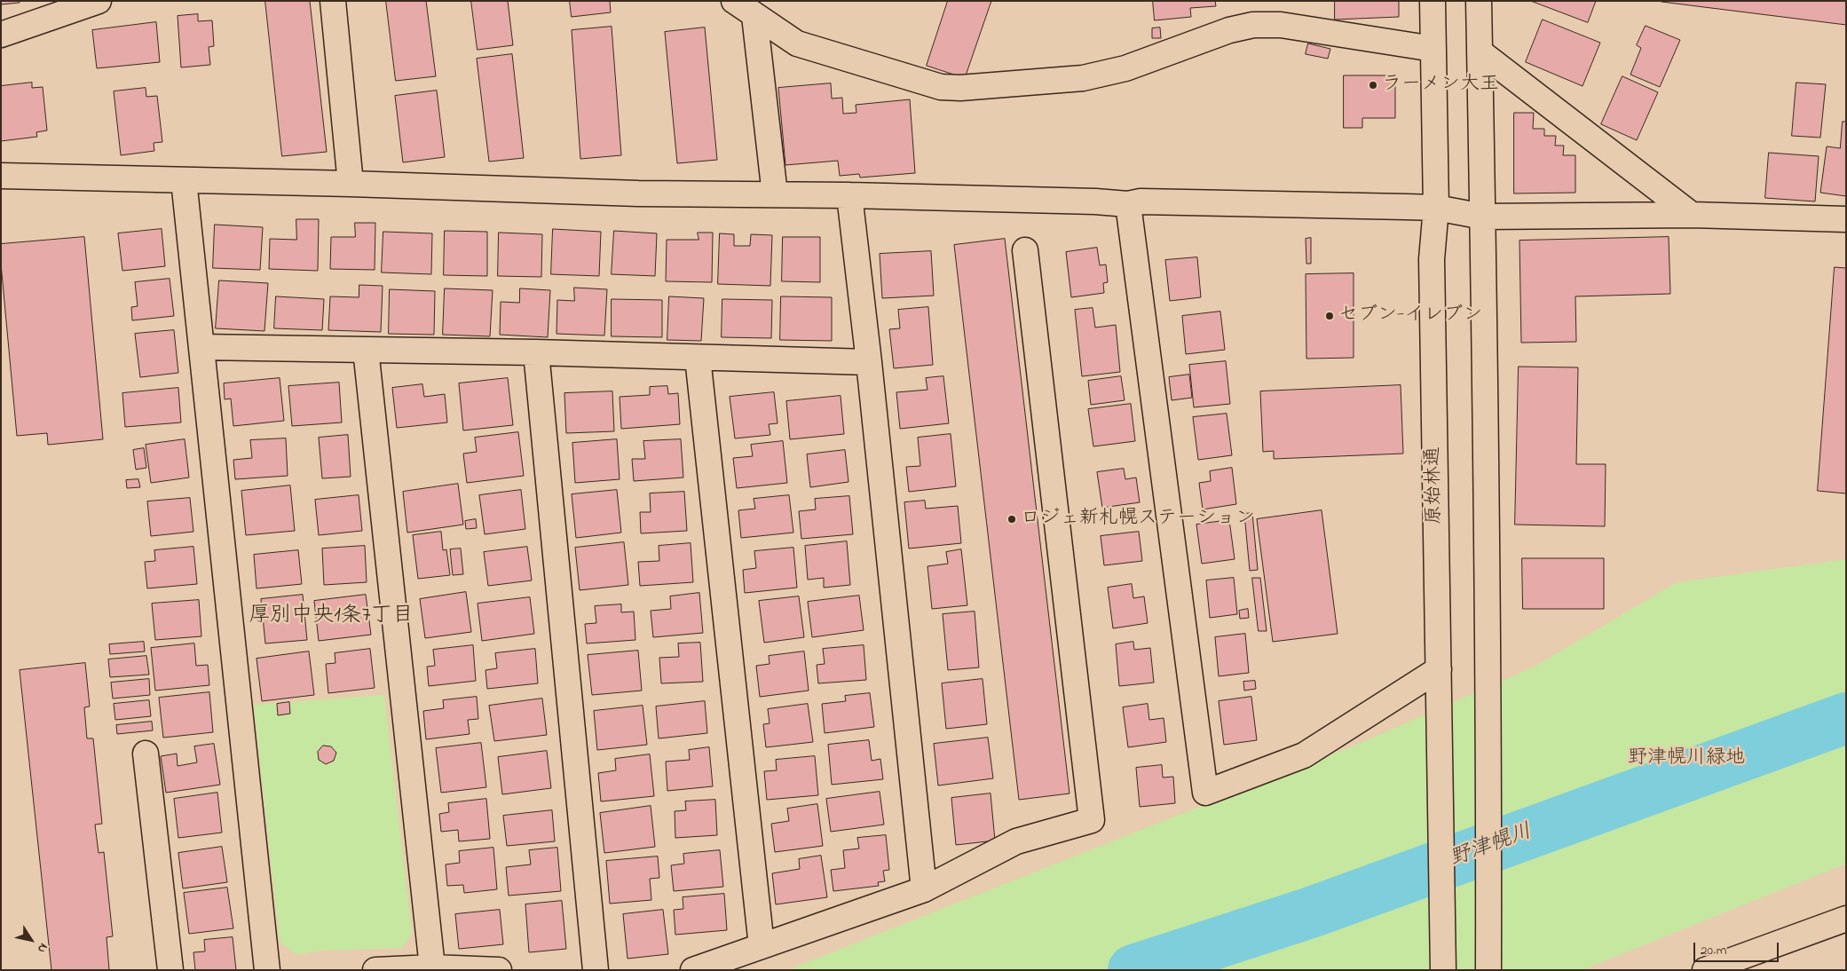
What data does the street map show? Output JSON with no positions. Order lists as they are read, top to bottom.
{
  "streets": {
    "street": ["原始林通"]
  },
  "districts": ["厚別中央1条7丁目"],
  "water": ["野津幌川"],
  "parks": ["野津幌川緑地"],
  "places": ["ラーメン大王", "セブン-イレブン", "ロジェ新札幌ステーション"],
  "scale_bar": "20 m",
  "north": "bottom right"
}
